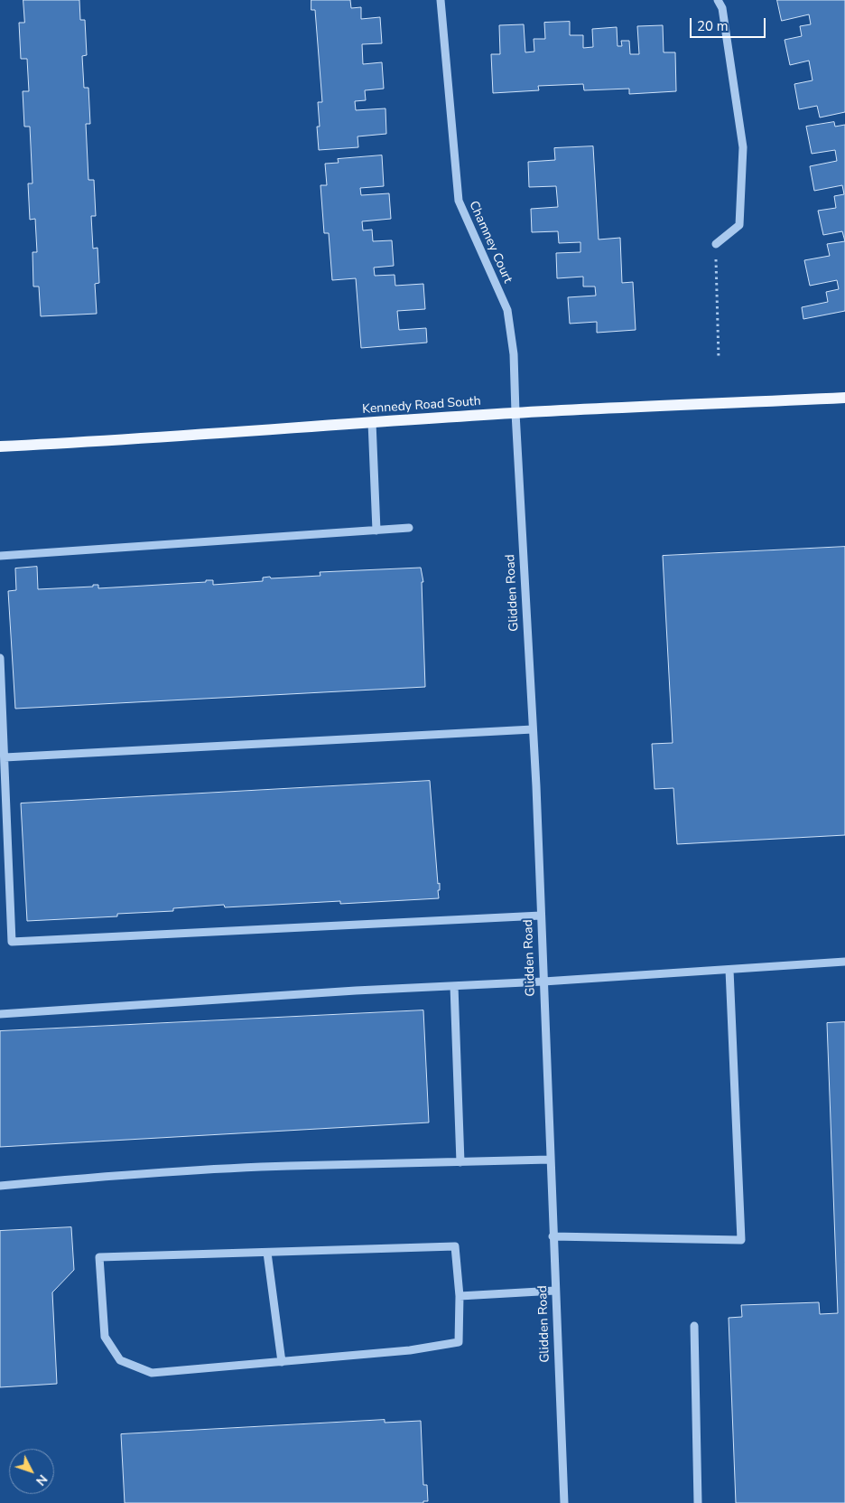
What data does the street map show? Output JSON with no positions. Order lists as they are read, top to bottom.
{
  "streets": {
    "main road": ["Kennedy Road South"],
    "street": ["Chamney Court", "Glidden Road"]
  },
  "crossings": [
    ["Chamney Court", "Kennedy Road South"],
    ["Chamney Court", "Glidden Road"],
    ["Kennedy Road South", "Glidden Road"]
  ],
  "scale_bar": "20 m",
  "north": "bottom right"
}
